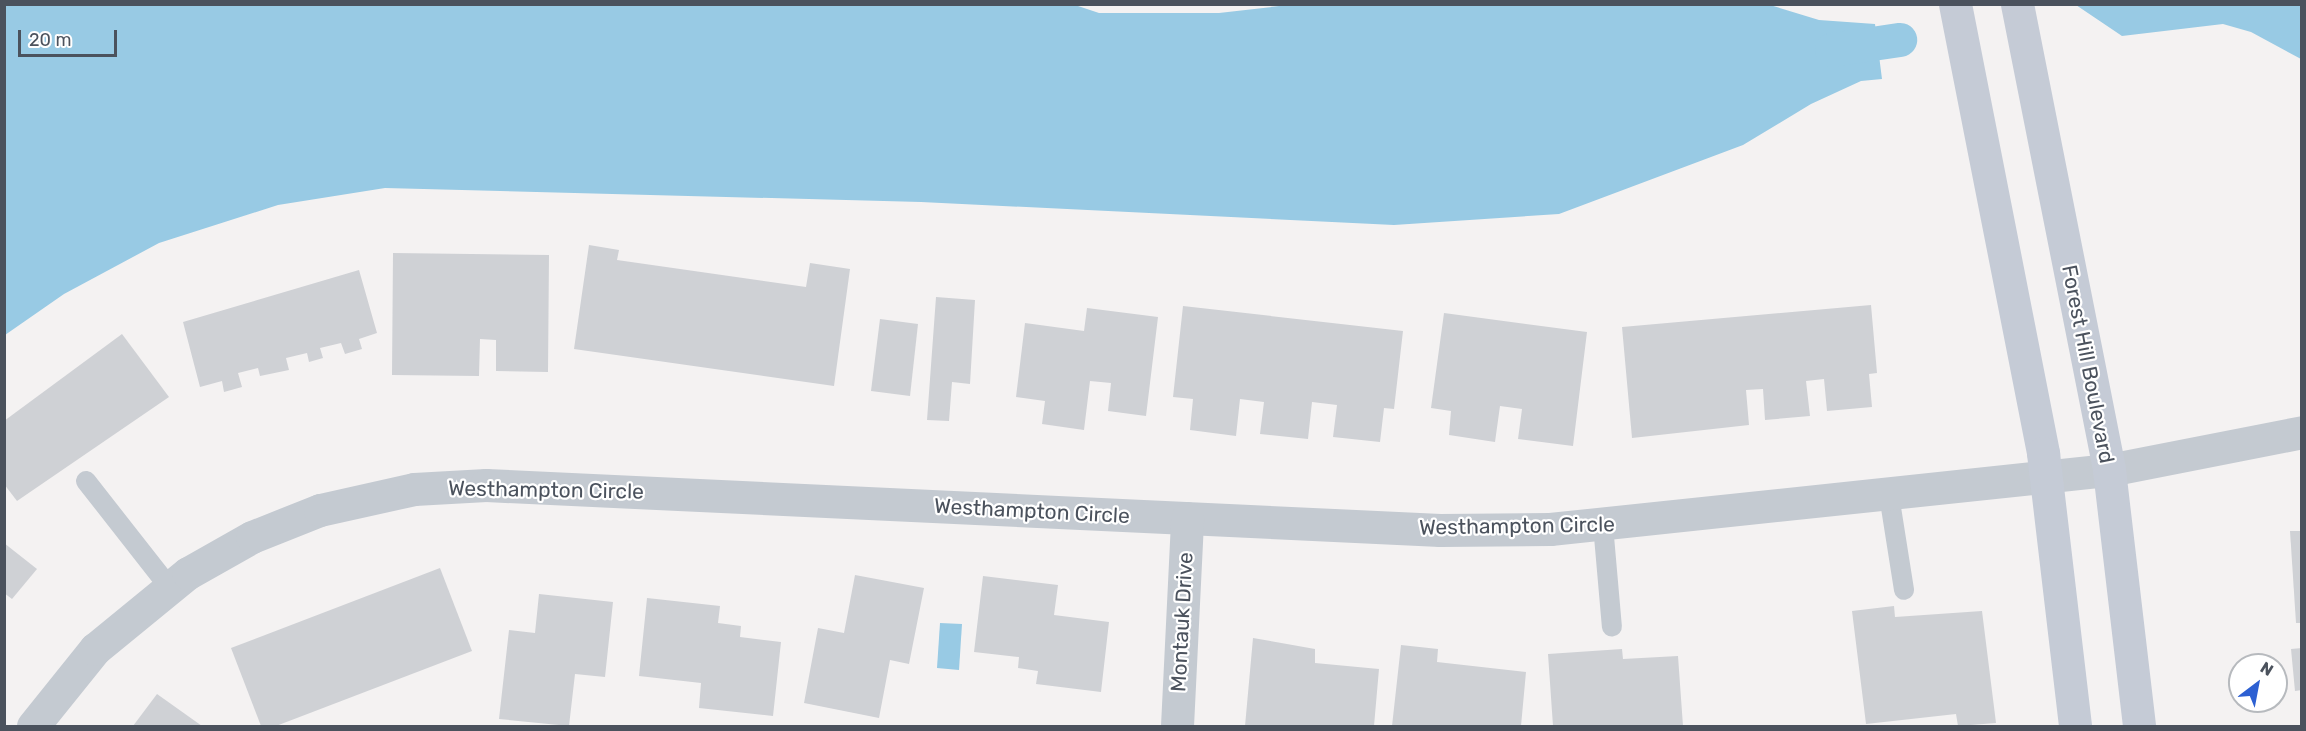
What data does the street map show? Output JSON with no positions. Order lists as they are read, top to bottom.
{
  "streets": {
    "main road": ["Forest Hill Boulevard"],
    "street": ["Westhampton Circle", "Montauk Drive"]
  },
  "crossings": [
    ["Forest Hill Boulevard", "Westhampton Circle"],
    ["Westhampton Circle", "Montauk Drive"]
  ],
  "scale_bar": "20 m",
  "north": "top right"
}
